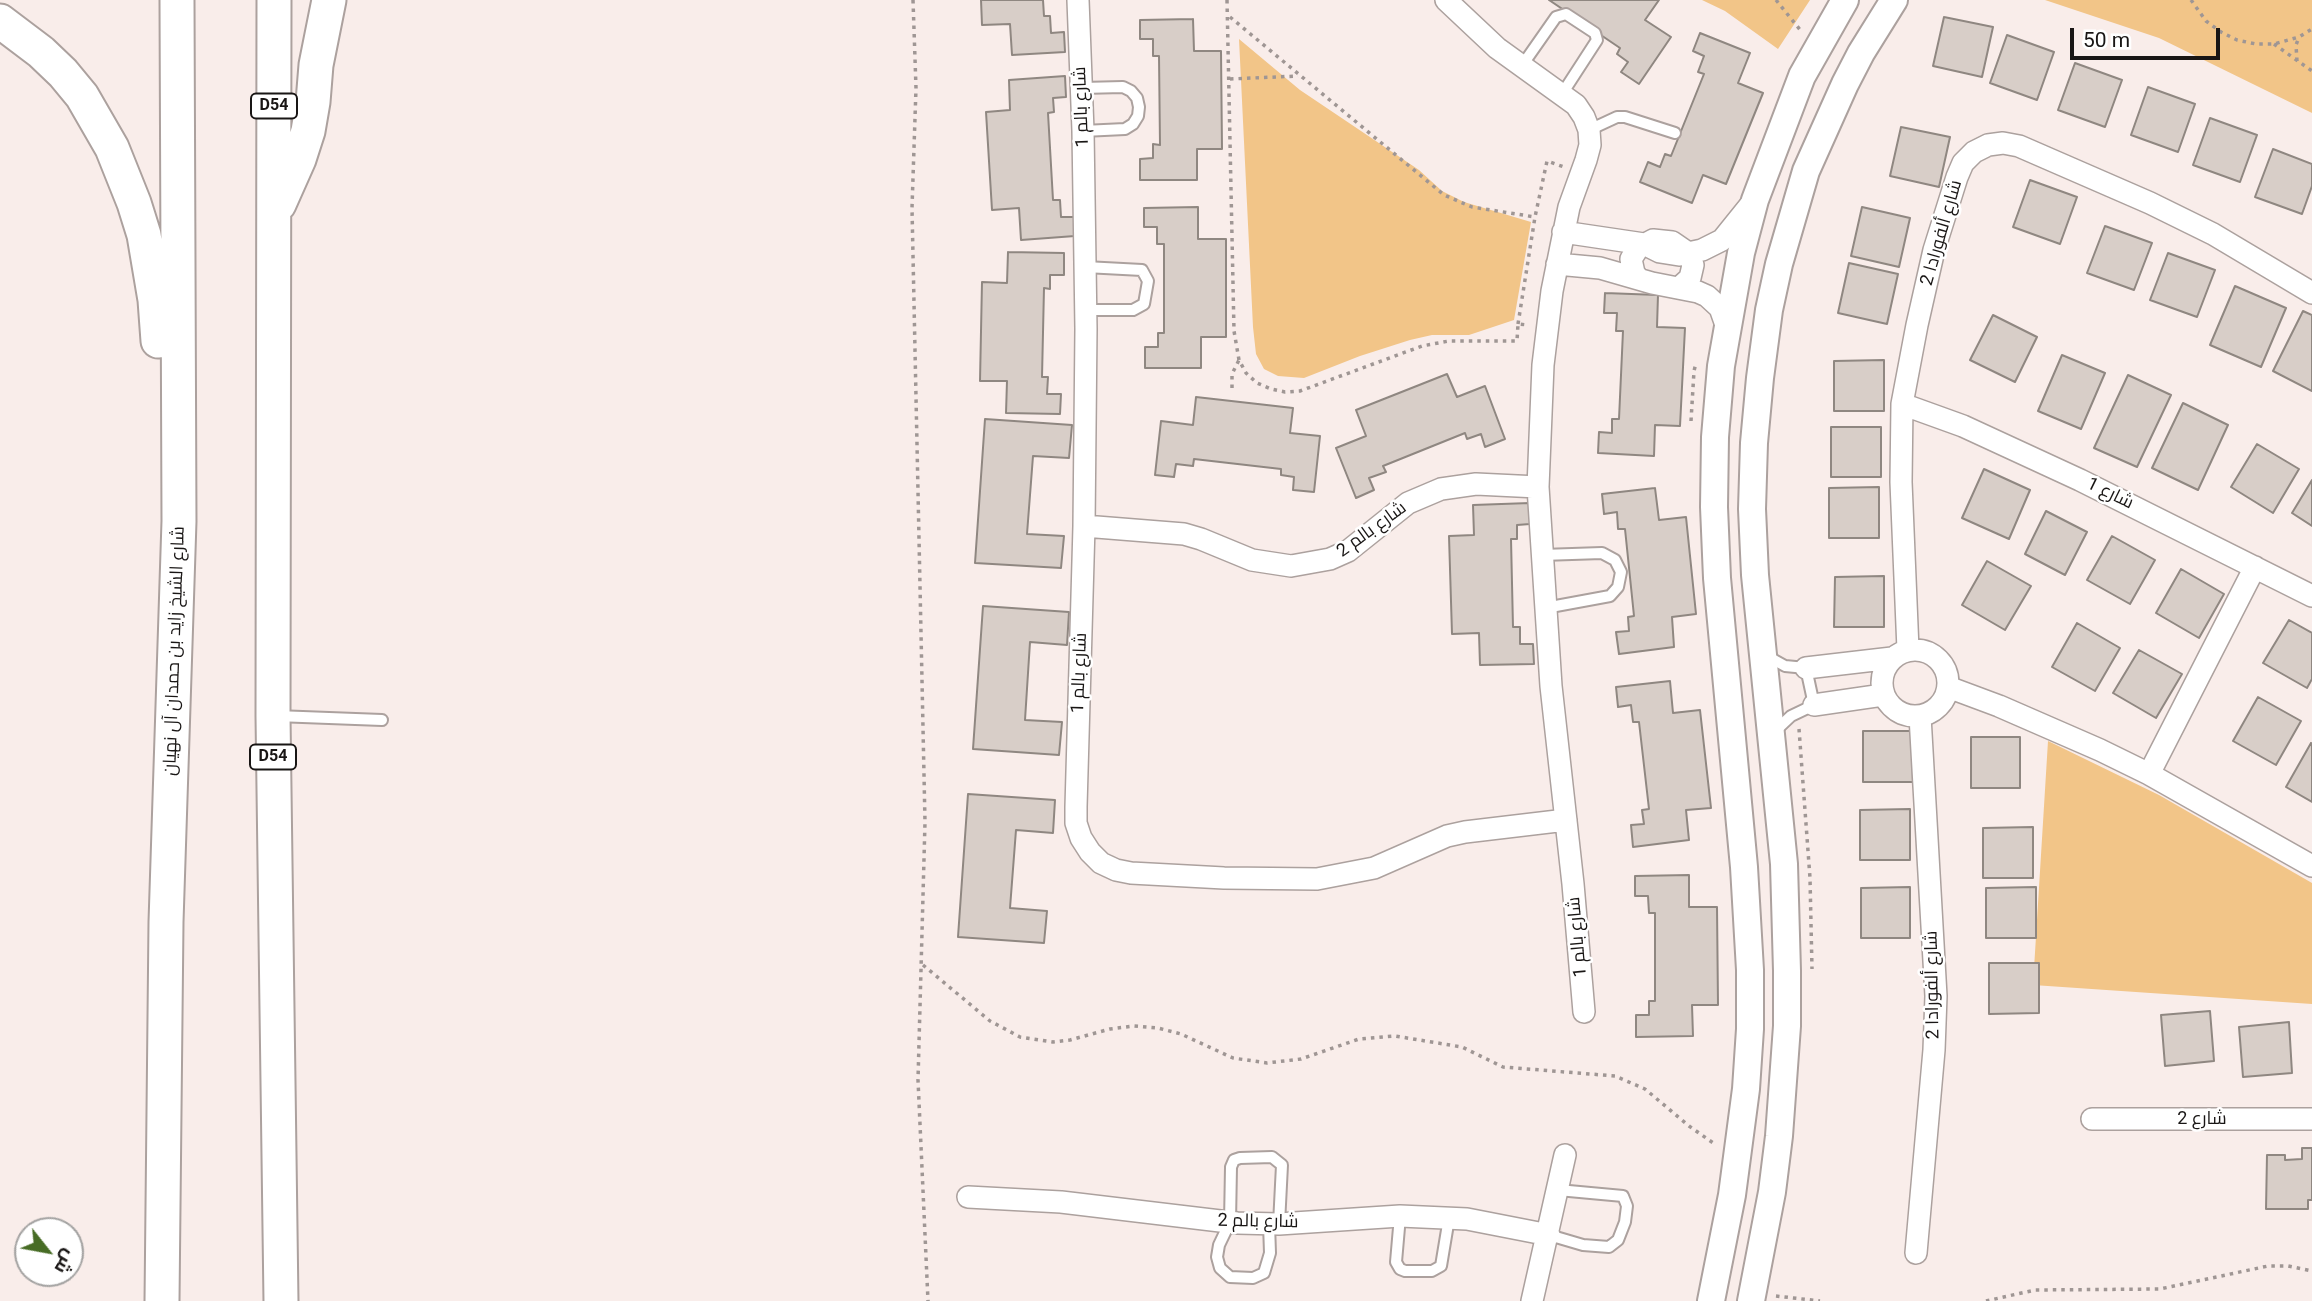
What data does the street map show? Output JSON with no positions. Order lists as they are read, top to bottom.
{
  "streets": {
    "main road": ["D54", "شارع الشيخ زايد بن حمدان آل نهيان"],
    "street": [
      "شارع بالم 1",
      "شارع ألفورادا 2",
      "شارع 1",
      "شارع بالم 2",
      "شارع 2"
    ]
  },
  "crossings": [
    ["شارع بالم 1", "شارع بالم 2"],
    ["شارع ألفورادا 2", "شارع 1"]
  ],
  "scale_bar": "50 m",
  "north": "bottom right"
}
